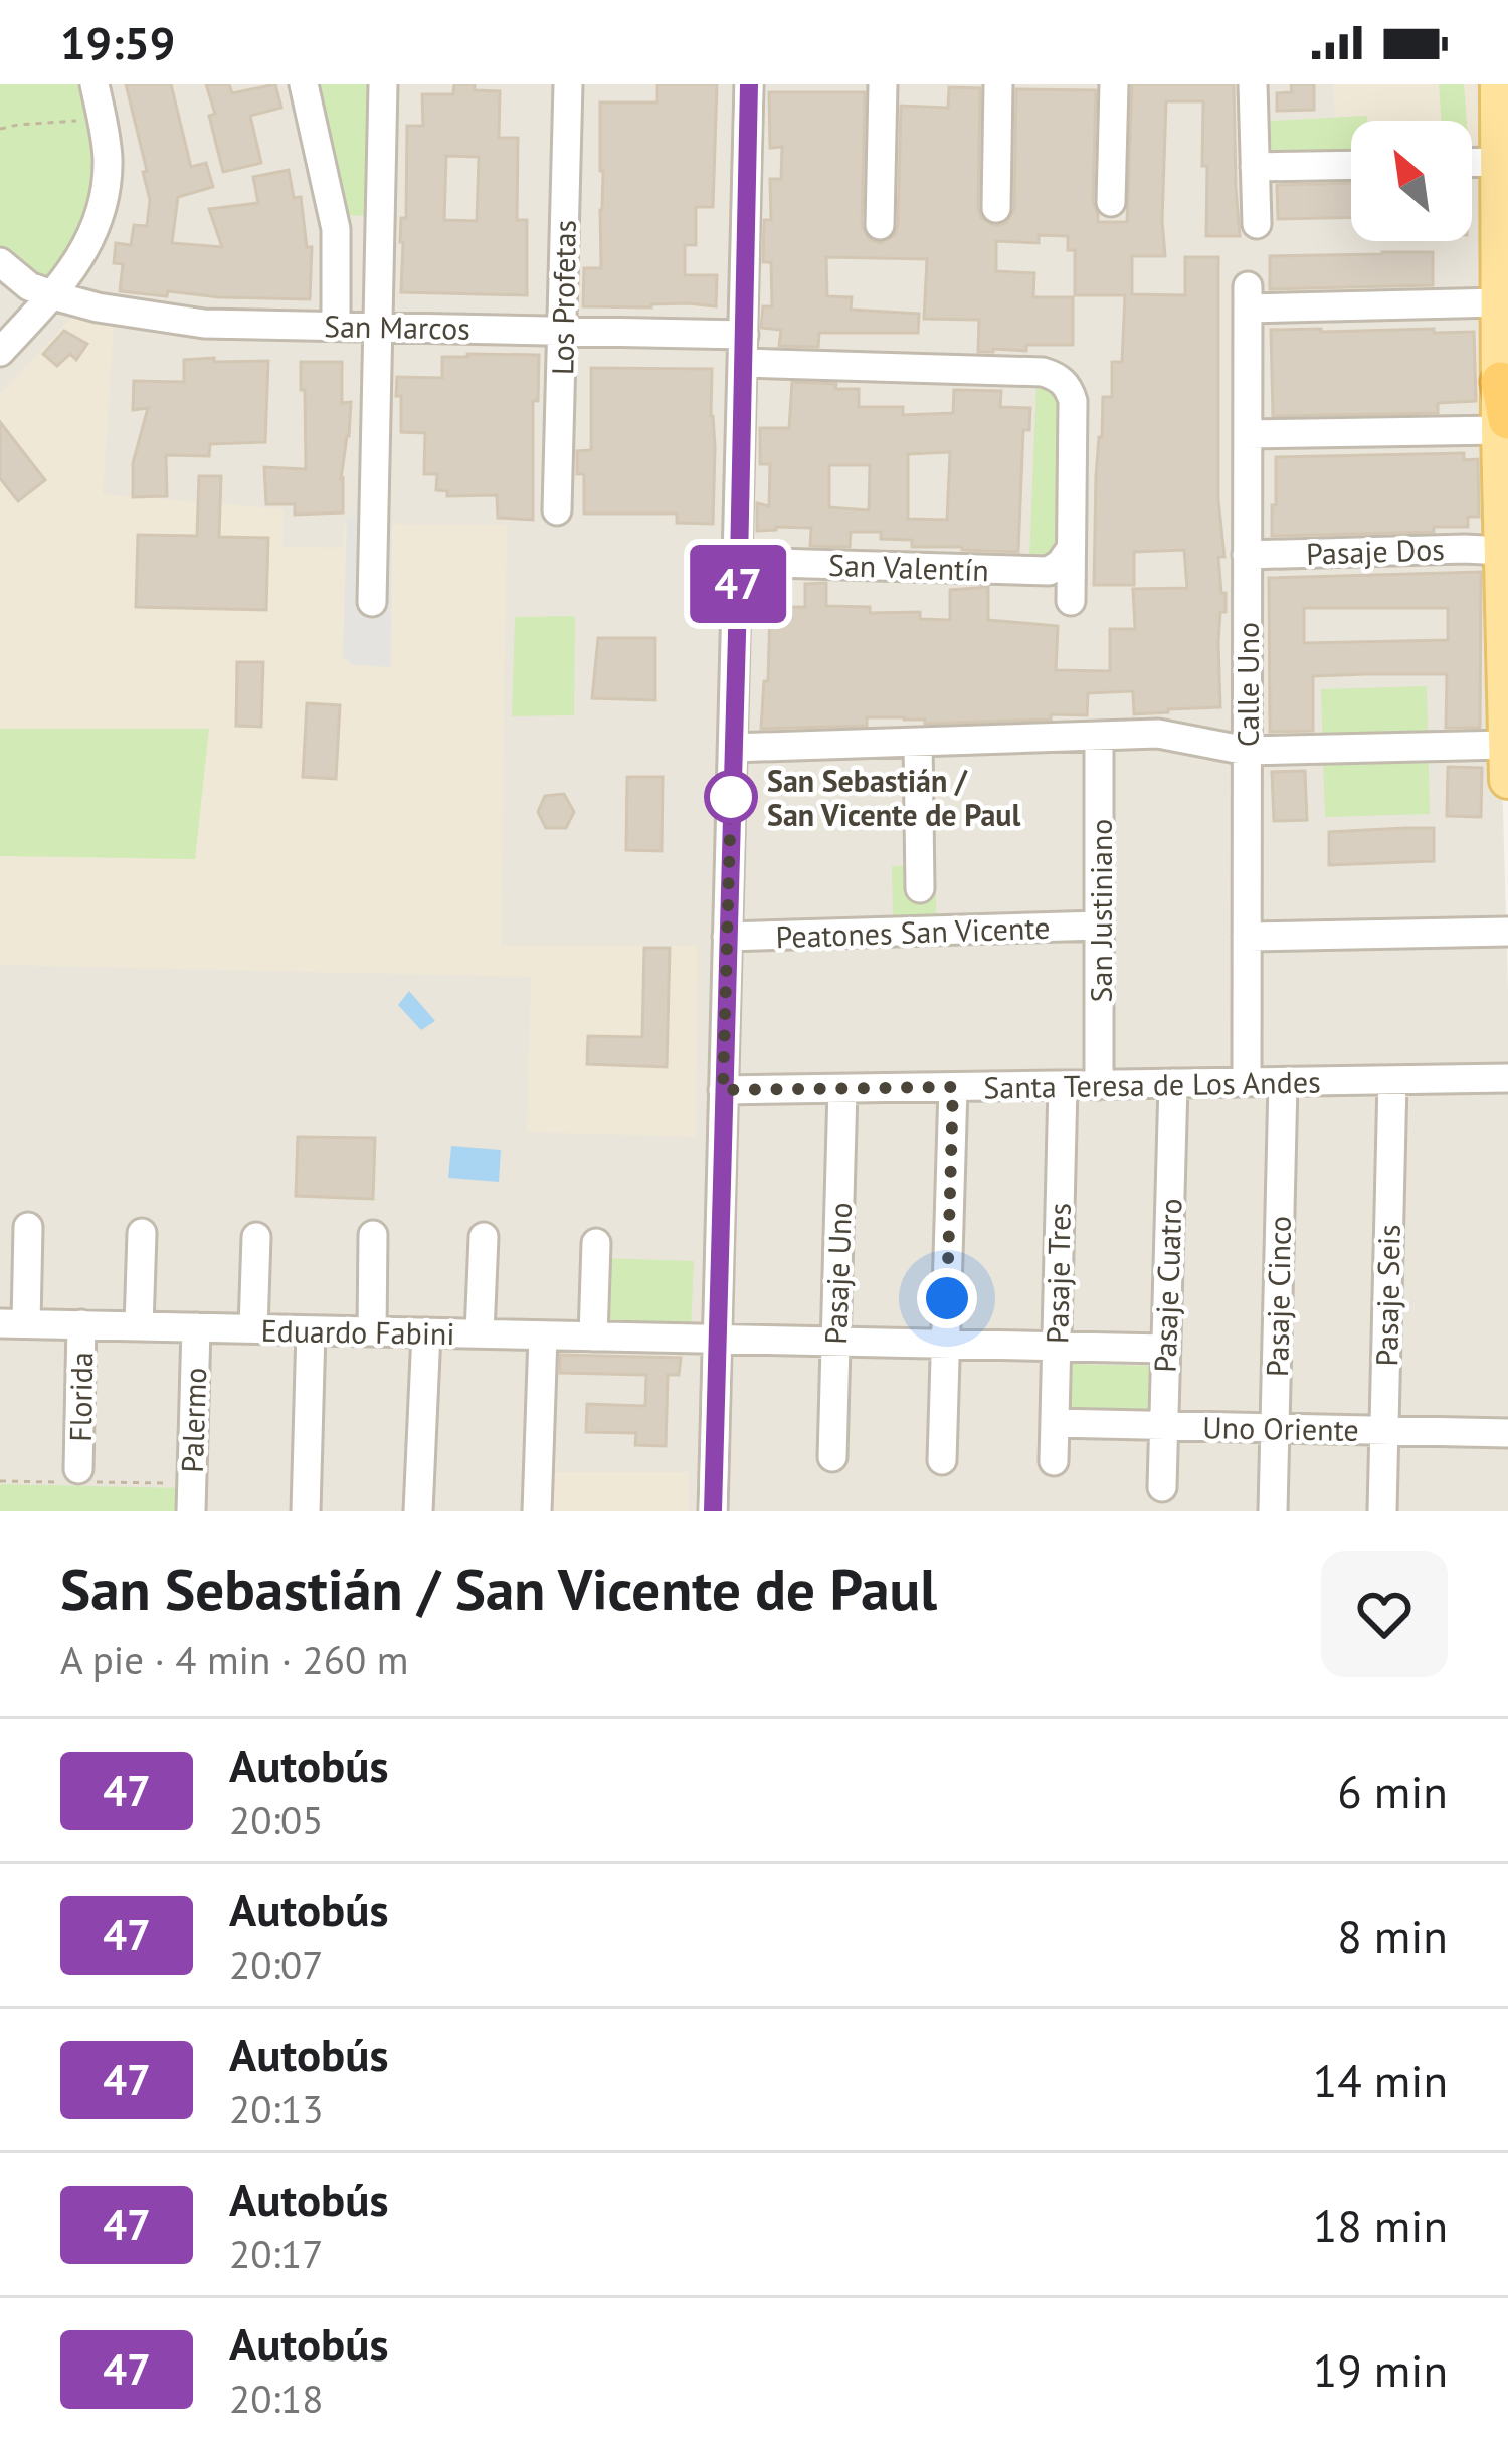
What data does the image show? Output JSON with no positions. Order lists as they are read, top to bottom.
{
  "streets": {
    "street": [
      "Los Profetas",
      "San Marcos",
      "Pasaje Dos",
      "San Valentín",
      "Calle Uno",
      "San Justiniano",
      "Peatones San Vicente",
      "Santa Teresa de Los Andes",
      "Pasaje Uno",
      "Pasaje Tres",
      "Pasaje Cuatro",
      "Pasaje Seis",
      "Pasaje Cinco",
      "Eduardo Fabini",
      "Florida",
      "Palermo",
      "Uno Oriente"
    ]
  },
  "crossings": [
    ["Los Profetas", "San Marcos"],
    ["San Marcos", "San Valentín"],
    ["Pasaje Dos", "Calle Uno"],
    ["Calle Uno", "Santa Teresa de Los Andes"],
    ["San Justiniano", "Peatones San Vicente"],
    ["San Justiniano", "Santa Teresa de Los Andes"],
    ["Santa Teresa de Los Andes", "Pasaje Uno"],
    ["Santa Teresa de Los Andes", "Pasaje Tres"],
    ["Santa Teresa de Los Andes", "Pasaje Cuatro"],
    ["Santa Teresa de Los Andes", "Pasaje Seis"],
    ["Santa Teresa de Los Andes", "Pasaje Cinco"],
    ["Pasaje Tres", "Uno Oriente"],
    ["Pasaje Cuatro", "Uno Oriente"],
    ["Pasaje Seis", "Uno Oriente"],
    ["Pasaje Cinco", "Uno Oriente"],
    ["Eduardo Fabini", "Florida"],
    ["Eduardo Fabini", "Palermo"]
  ],
  "places": ["San Sebastián / San Vicente de Paul"],
  "lines": ["bus line 47"],
  "north": "top left",
  "page": {
    "status": "19:59",
    "on_map": "47",
    "heading": ["San Sebastián / San Vicente de Paul", "A pie · 4 min · 260 m"],
    "list": [
      {
        "mark": "47",
        "name": "Autobús",
        "note": "20:05",
        "value": "6 min"
      },
      {
        "mark": "47",
        "name": "Autobús",
        "note": "20:07",
        "value": "8 min"
      },
      {
        "mark": "47",
        "name": "Autobús",
        "note": "20:13",
        "value": "14 min"
      },
      {
        "mark": "47",
        "name": "Autobús",
        "note": "20:17",
        "value": "18 min"
      },
      {
        "mark": "47",
        "name": "Autobús",
        "note": "20:18",
        "value": "19 min"
      }
    ]
  }
}
